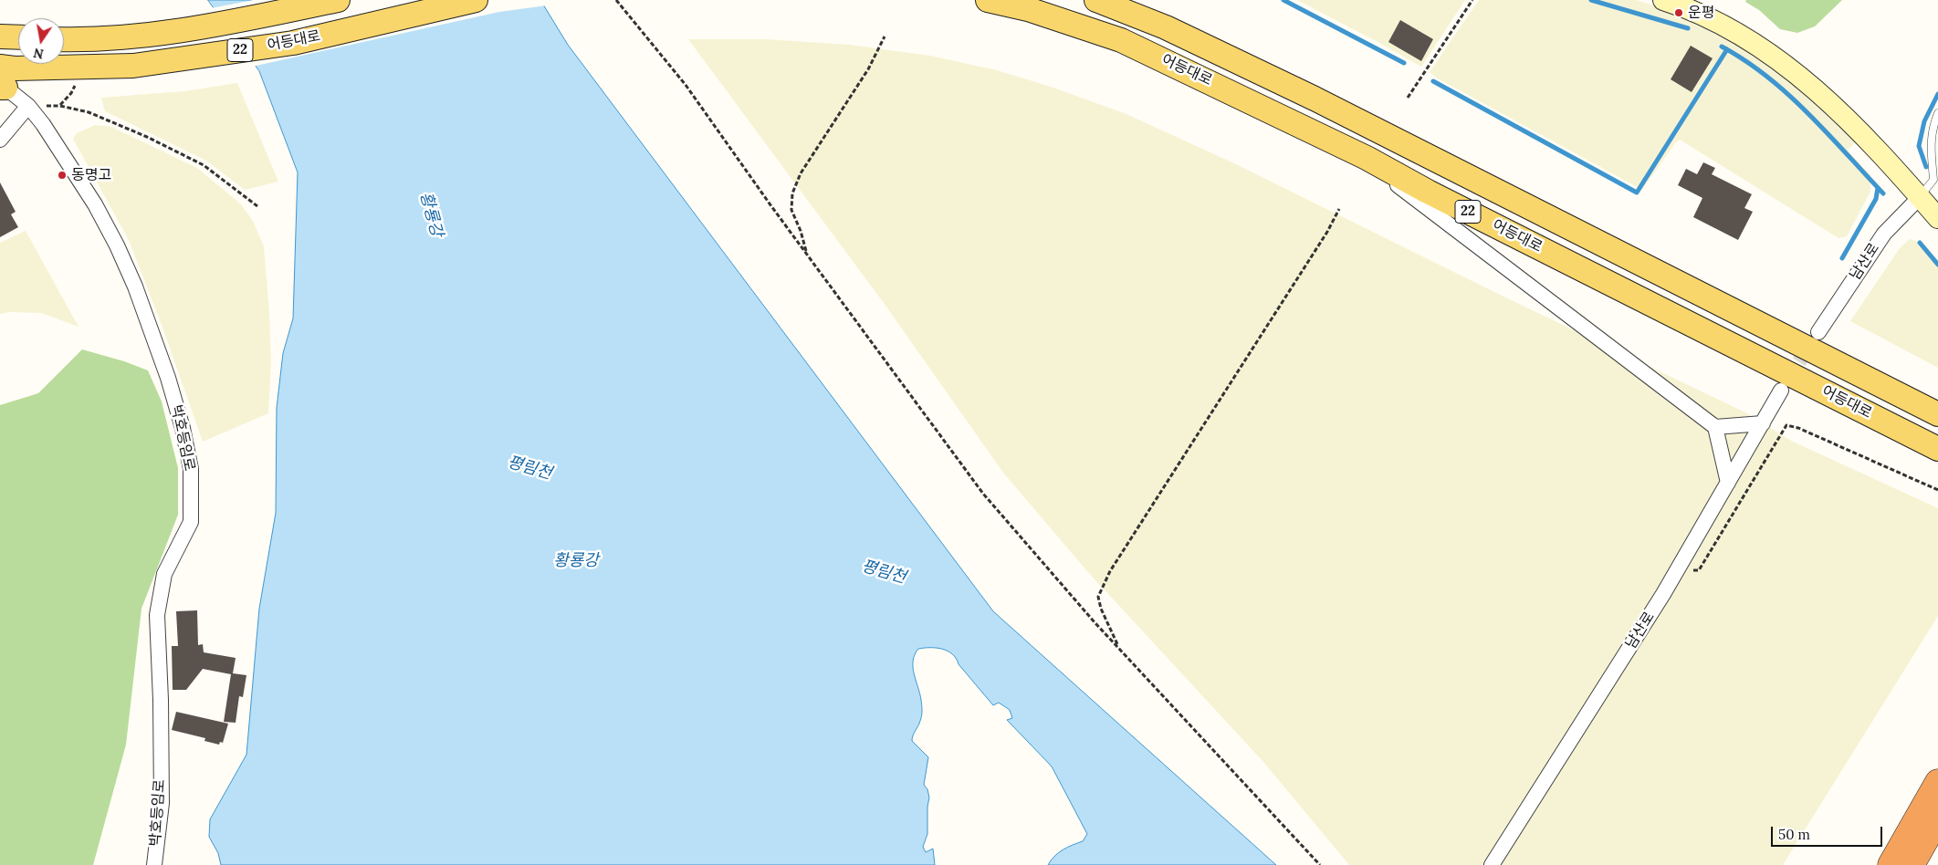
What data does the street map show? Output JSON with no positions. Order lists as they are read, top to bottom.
{
  "streets": {
    "main road": ["어등대로", "22"],
    "street": ["남산로", "박호등임로"]
  },
  "crossings": [
    ["어등대로", "박호등임로"]
  ],
  "water": ["황룡강", "평림천"],
  "places": ["운평", "동명고"],
  "scale_bar": "50 m",
  "north": "bottom"
}
